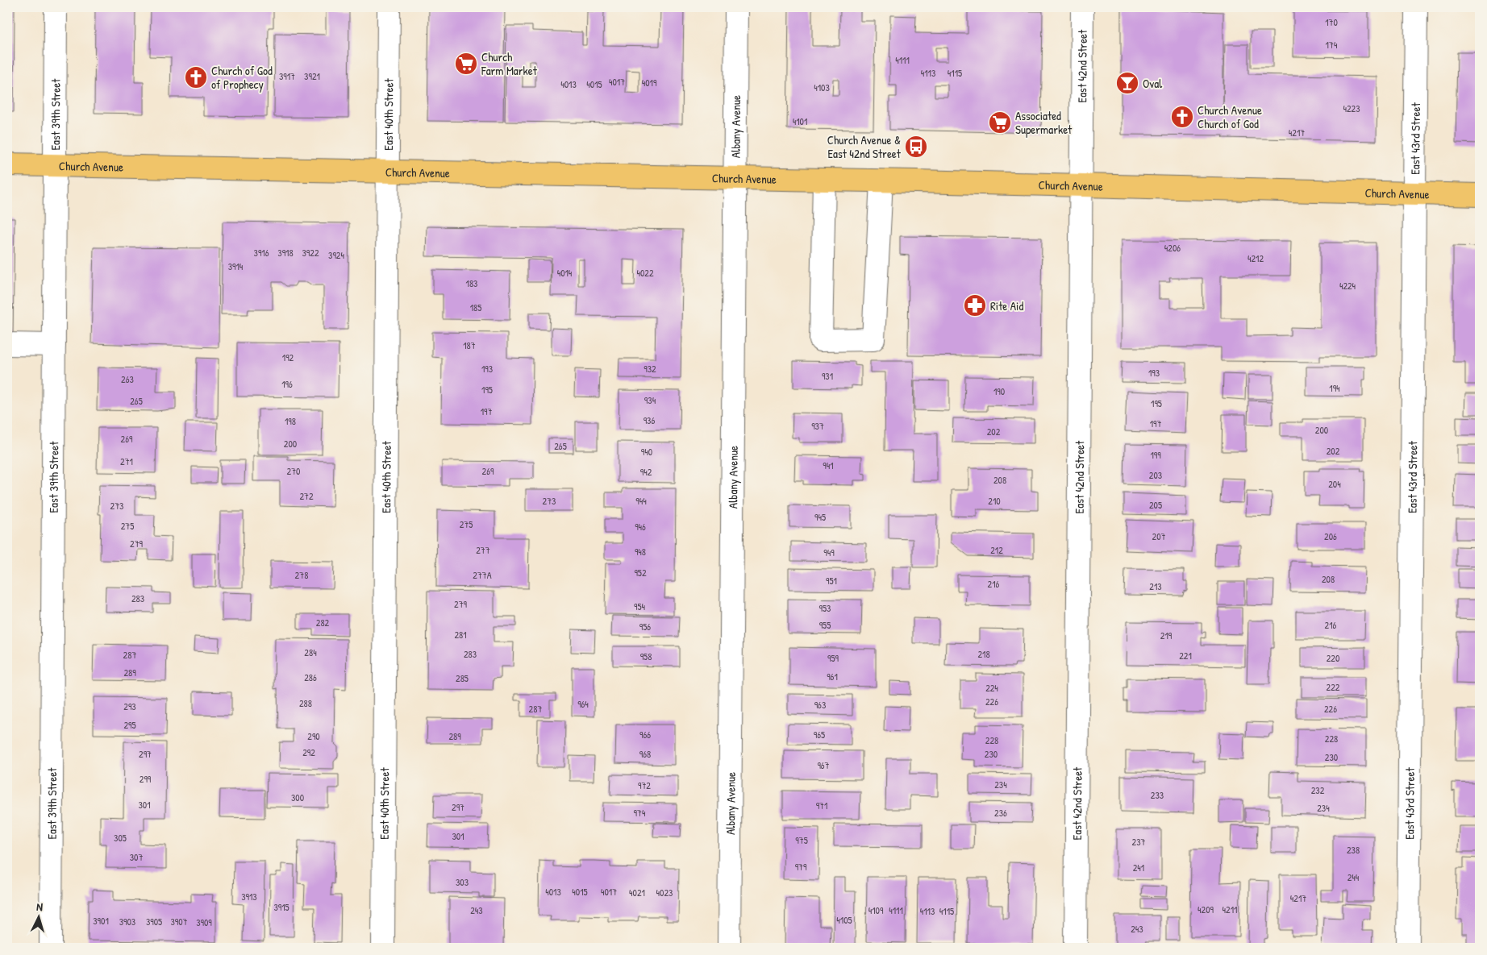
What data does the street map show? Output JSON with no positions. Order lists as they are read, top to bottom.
{
  "streets": {
    "main road": ["Church Avenue"],
    "street": [
      "East 42nd Street",
      "East 39th Street",
      "East 40th Street",
      "Albany Avenue",
      "East 43rd Street"
    ]
  },
  "crossings": [
    ["East 42nd Street", "Church Avenue"],
    ["East 39th Street", "Church Avenue"],
    ["East 40th Street", "Church Avenue"],
    ["Albany Avenue", "Church Avenue"],
    ["East 43rd Street", "Church Avenue"]
  ],
  "places": {
    "supermarket": ["Church Farm Market", "Associated Supermarket"],
    "church": ["Church of God of Prophecy", "Church Avenue Church of God"],
    "bar": ["Oval"],
    "bus stop": ["Church Avenue & East 42nd Street"],
    "pharmacy": ["Rite Aid"]
  },
  "house_numbers": [
    "170",
    "174",
    "4111",
    "4113",
    "4115",
    "3917",
    "3921",
    "4017",
    "4019",
    "4013",
    "4015",
    "4103",
    "4223",
    "4101",
    "4217",
    "4206",
    "3916",
    "3918",
    "3922",
    "3924",
    "4212",
    "3914",
    "4014",
    "4022",
    "183",
    "4224",
    "185",
    "187",
    "192",
    "193",
    "932",
    "193",
    "931",
    "263",
    "196",
    "194",
    "195",
    "190",
    "934",
    "265",
    "195",
    "197",
    "936",
    "198",
    "197",
    "937",
    "200",
    "202",
    "269",
    "200",
    "265",
    "202",
    "940",
    "199",
    "271",
    "941",
    "270",
    "269",
    "942",
    "203",
    "208",
    "204",
    "272",
    "273",
    "944",
    "210",
    "205",
    "273",
    "945",
    "275",
    "275",
    "946",
    "207",
    "206",
    "279",
    "277",
    "212",
    "948",
    "949",
    "952",
    "278",
    "277A",
    "208",
    "951",
    "216",
    "213",
    "283",
    "279",
    "954",
    "953",
    "282",
    "955",
    "216",
    "956",
    "281",
    "219",
    "284",
    "283",
    "218",
    "287",
    "221",
    "958",
    "959",
    "220",
    "289",
    "961",
    "286",
    "285",
    "222",
    "224",
    "226",
    "288",
    "964",
    "963",
    "293",
    "287",
    "226",
    "295",
    "966",
    "965",
    "290",
    "289",
    "228",
    "228",
    "292",
    "297",
    "968",
    "230",
    "230",
    "967",
    "299",
    "234",
    "972",
    "232",
    "233",
    "300",
    "301",
    "971",
    "297",
    "234",
    "974",
    "236",
    "301",
    "305",
    "975",
    "237",
    "238",
    "307",
    "979",
    "241",
    "244",
    "303",
    "4013",
    "4015",
    "4017",
    "4021",
    "4023",
    "3913",
    "4217",
    "3915",
    "4209",
    "4211",
    "243",
    "4109",
    "4111",
    "4113",
    "4115",
    "4105",
    "3901",
    "3903",
    "3905",
    "3907",
    "3909",
    "243"
  ],
  "north": "top"
}
